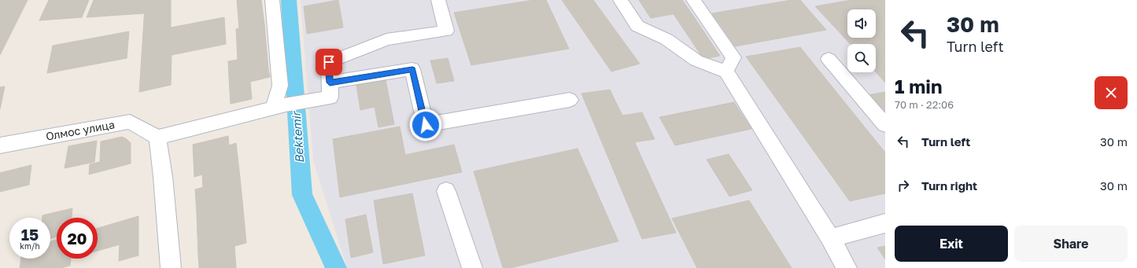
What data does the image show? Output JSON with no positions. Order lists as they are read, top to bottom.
{
  "streets": {
    "street": ["Олмос улица"]
  },
  "water": ["Bektemir"],
  "page": {
    "turn": ["30 m", "Turn left"],
    "heading": ["1 min", "70 m · 22:06"],
    "list": [
      {
        "name": "Turn left",
        "value": "30 m"
      },
      {
        "name": "Turn right",
        "value": "30 m"
      }
    ],
    "speed": "15 km/h",
    "limit": "20",
    "buttons": ["Exit", "Share"]
  }
}
